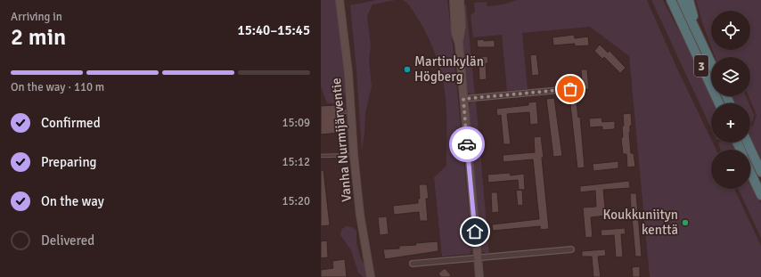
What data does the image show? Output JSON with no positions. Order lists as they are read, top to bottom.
{
  "streets": {
    "highway": ["3"],
    "main road": ["Vanha Nurmijärventie"]
  },
  "places": ["Martinkylän Högberg", "Koukkuniityn kenttä"],
  "page": {
    "heading": ["2 min", "Arriving in", "15:40–15:45"],
    "map_buttons": ["+", "−"],
    "bar": "On the way · 110 m",
    "list": [
      ["Confirmed", "15:09"],
      ["Preparing", "15:12"],
      ["On the way", "15:20"],
      "Delivered"
    ]
  }
}
